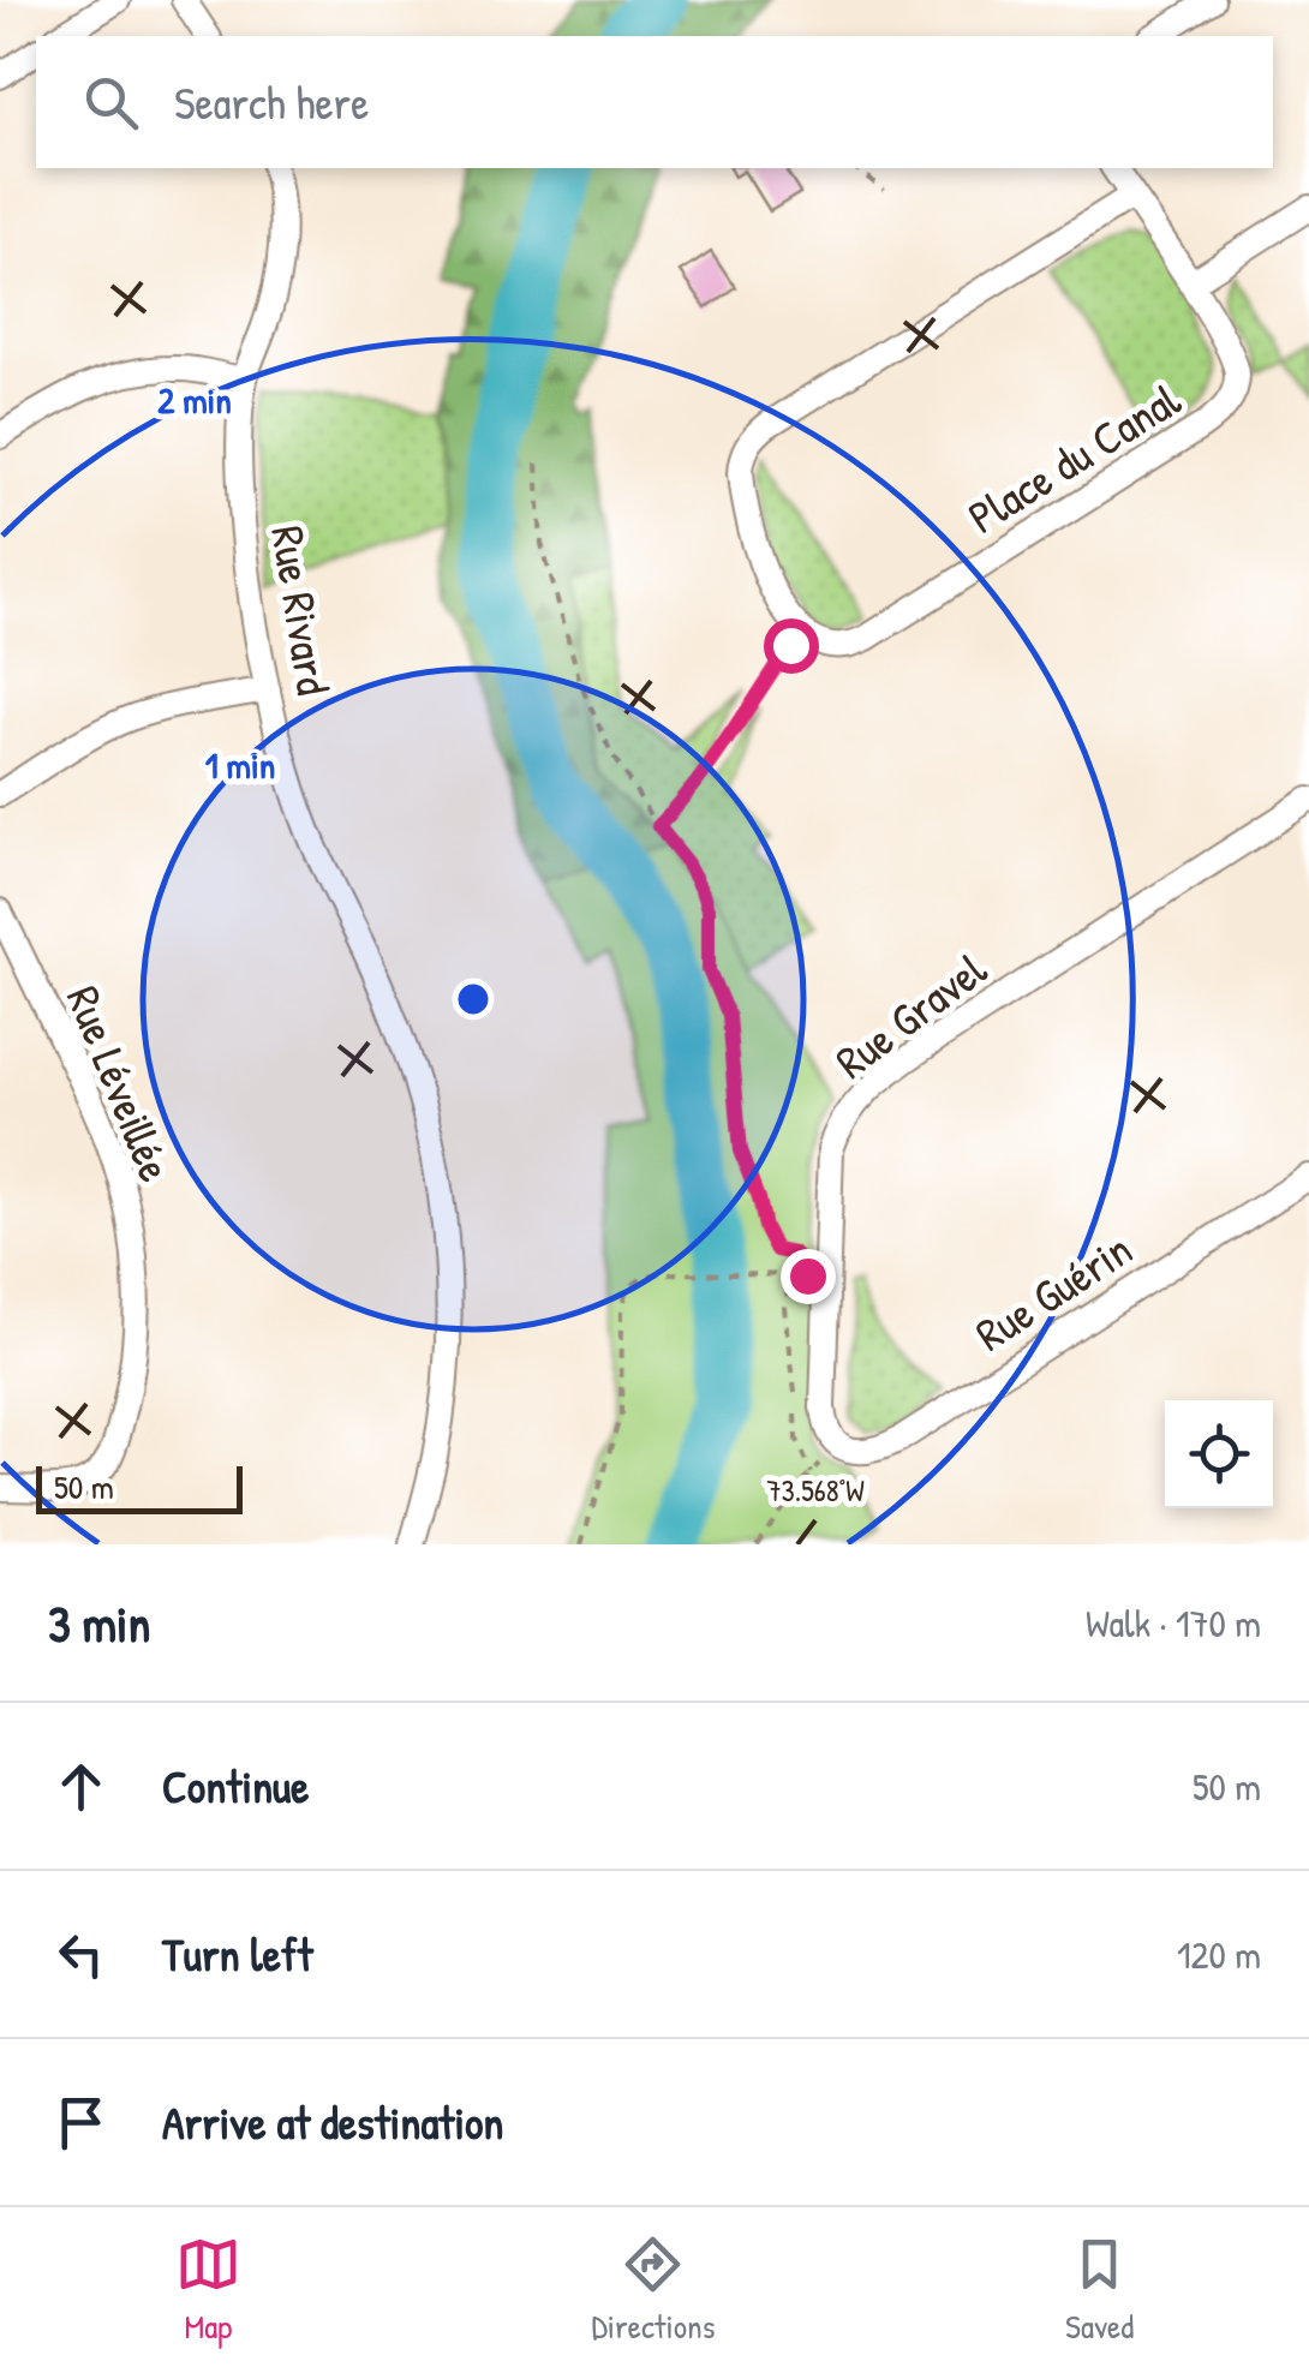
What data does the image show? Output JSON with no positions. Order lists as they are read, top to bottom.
{
  "streets": {
    "street": [
      "Place du Canal",
      "Rue Rivard",
      "Rue Gravel",
      "Rue Léveillée",
      "Rue Guérin"
    ]
  },
  "crossings": [
    ["Rue Gravel", "Rue Guérin"]
  ],
  "scale_bar": "50 m",
  "page": {
    "search": "Search here",
    "scale": "50 m",
    "heading": ["3 min", "Walk · 170 m"],
    "list": [
      ["Continue", "50 m"],
      ["Turn left", "120 m"],
      "Arrive at destination"
    ],
    "nav": ["Map", "Directions", "Saved"]
  },
  "coordinates": ["73.568°W"],
  "rings": ["2 min", "1 min"]
}
